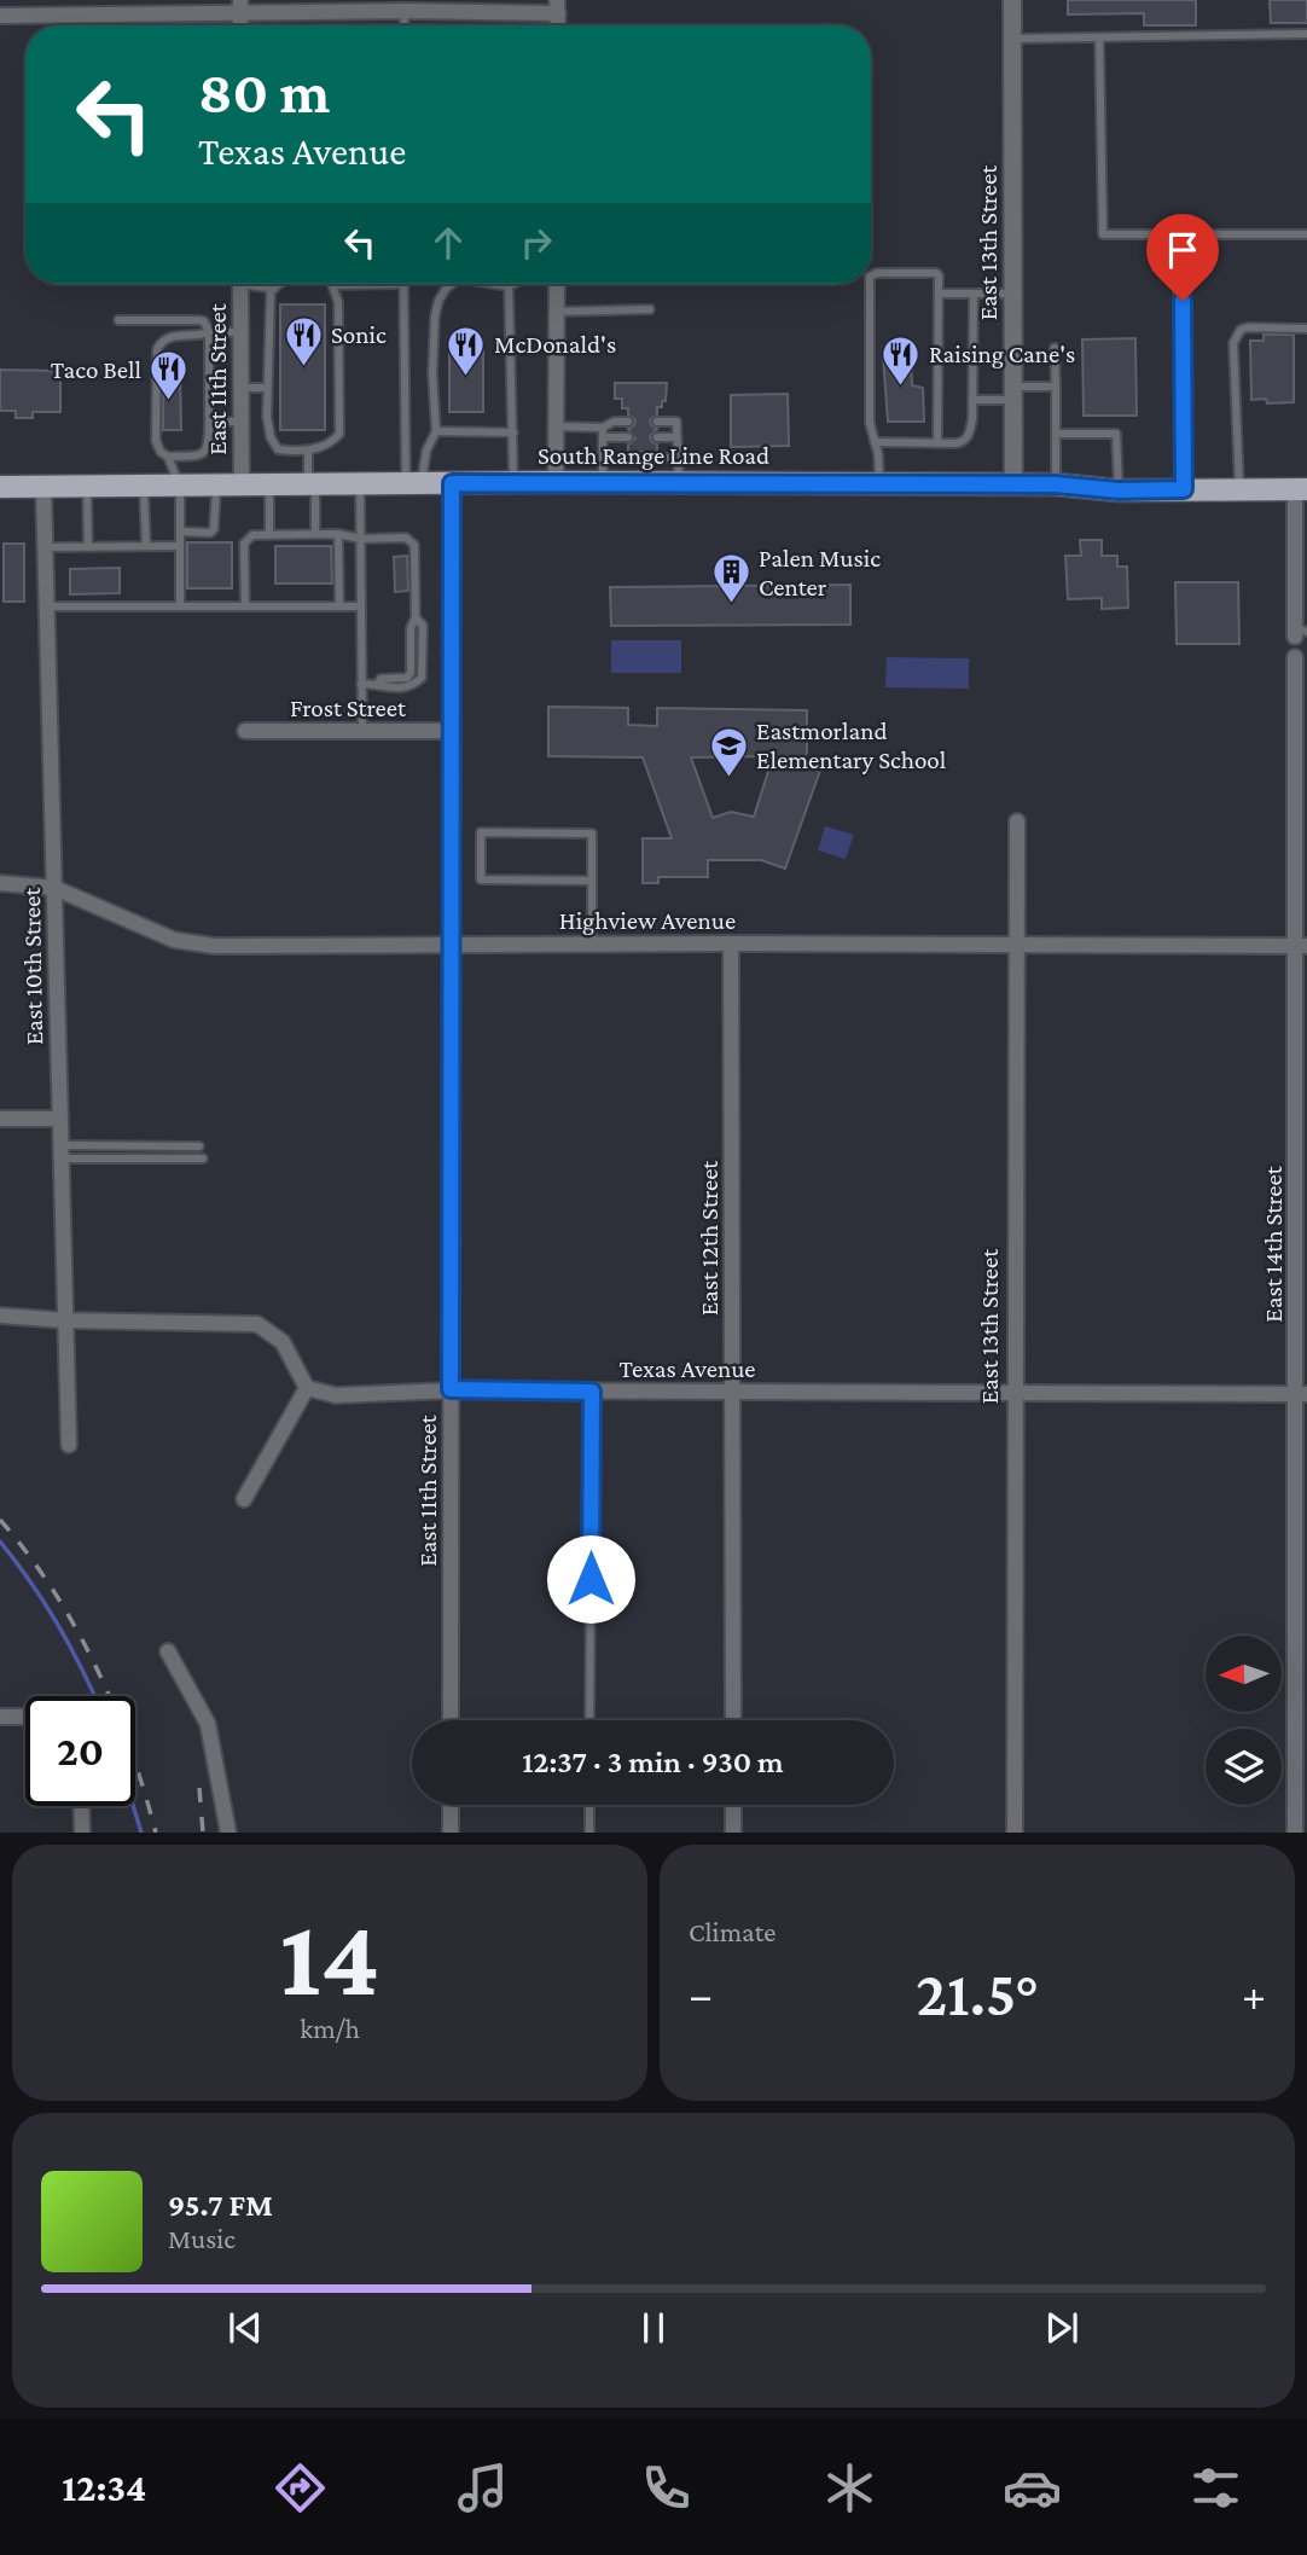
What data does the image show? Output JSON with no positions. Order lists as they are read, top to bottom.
{
  "streets": {
    "main road": ["South Range Line Road"],
    "street": [
      "East 13th Street",
      "East 11th Street",
      "Frost Street",
      "Highview Avenue",
      "East 10th Street",
      "East 12th Street",
      "East 14th Street",
      "Texas Avenue"
    ]
  },
  "crossings": [
    ["East 13th Street", "South Range Line Road"],
    ["East 13th Street", "Highview Avenue"],
    ["East 13th Street", "Texas Avenue"],
    ["East 11th Street", "South Range Line Road"],
    ["East 11th Street", "Frost Street"],
    ["East 11th Street", "Highview Avenue"],
    ["East 11th Street", "Texas Avenue"],
    ["South Range Line Road", "East 10th Street"],
    ["Highview Avenue", "East 10th Street"],
    ["Highview Avenue", "East 12th Street"],
    ["Highview Avenue", "East 14th Street"],
    ["East 12th Street", "Texas Avenue"],
    ["East 14th Street", "Texas Avenue"]
  ],
  "places": {
    "restaurant": [
      "Sonic",
      "McDonald's",
      "Raising Cane's",
      "Taco Bell"
    ],
    "building": ["Palen Music Center"],
    "school or university": ["Eastmorland Elementary School"]
  },
  "north": "left",
  "page": {
    "turn": ["80 m", "Texas Avenue"],
    "limit": "20",
    "trip": "12:37 · 3 min · 930 m",
    "tile": [
      ["14", "km/h"],
      "Climate"
    ],
    "heat": ["−", "21.5°", "+"],
    "song": ["95.7 FM", "Music"],
    "tabs": "12:34"
  }
}
